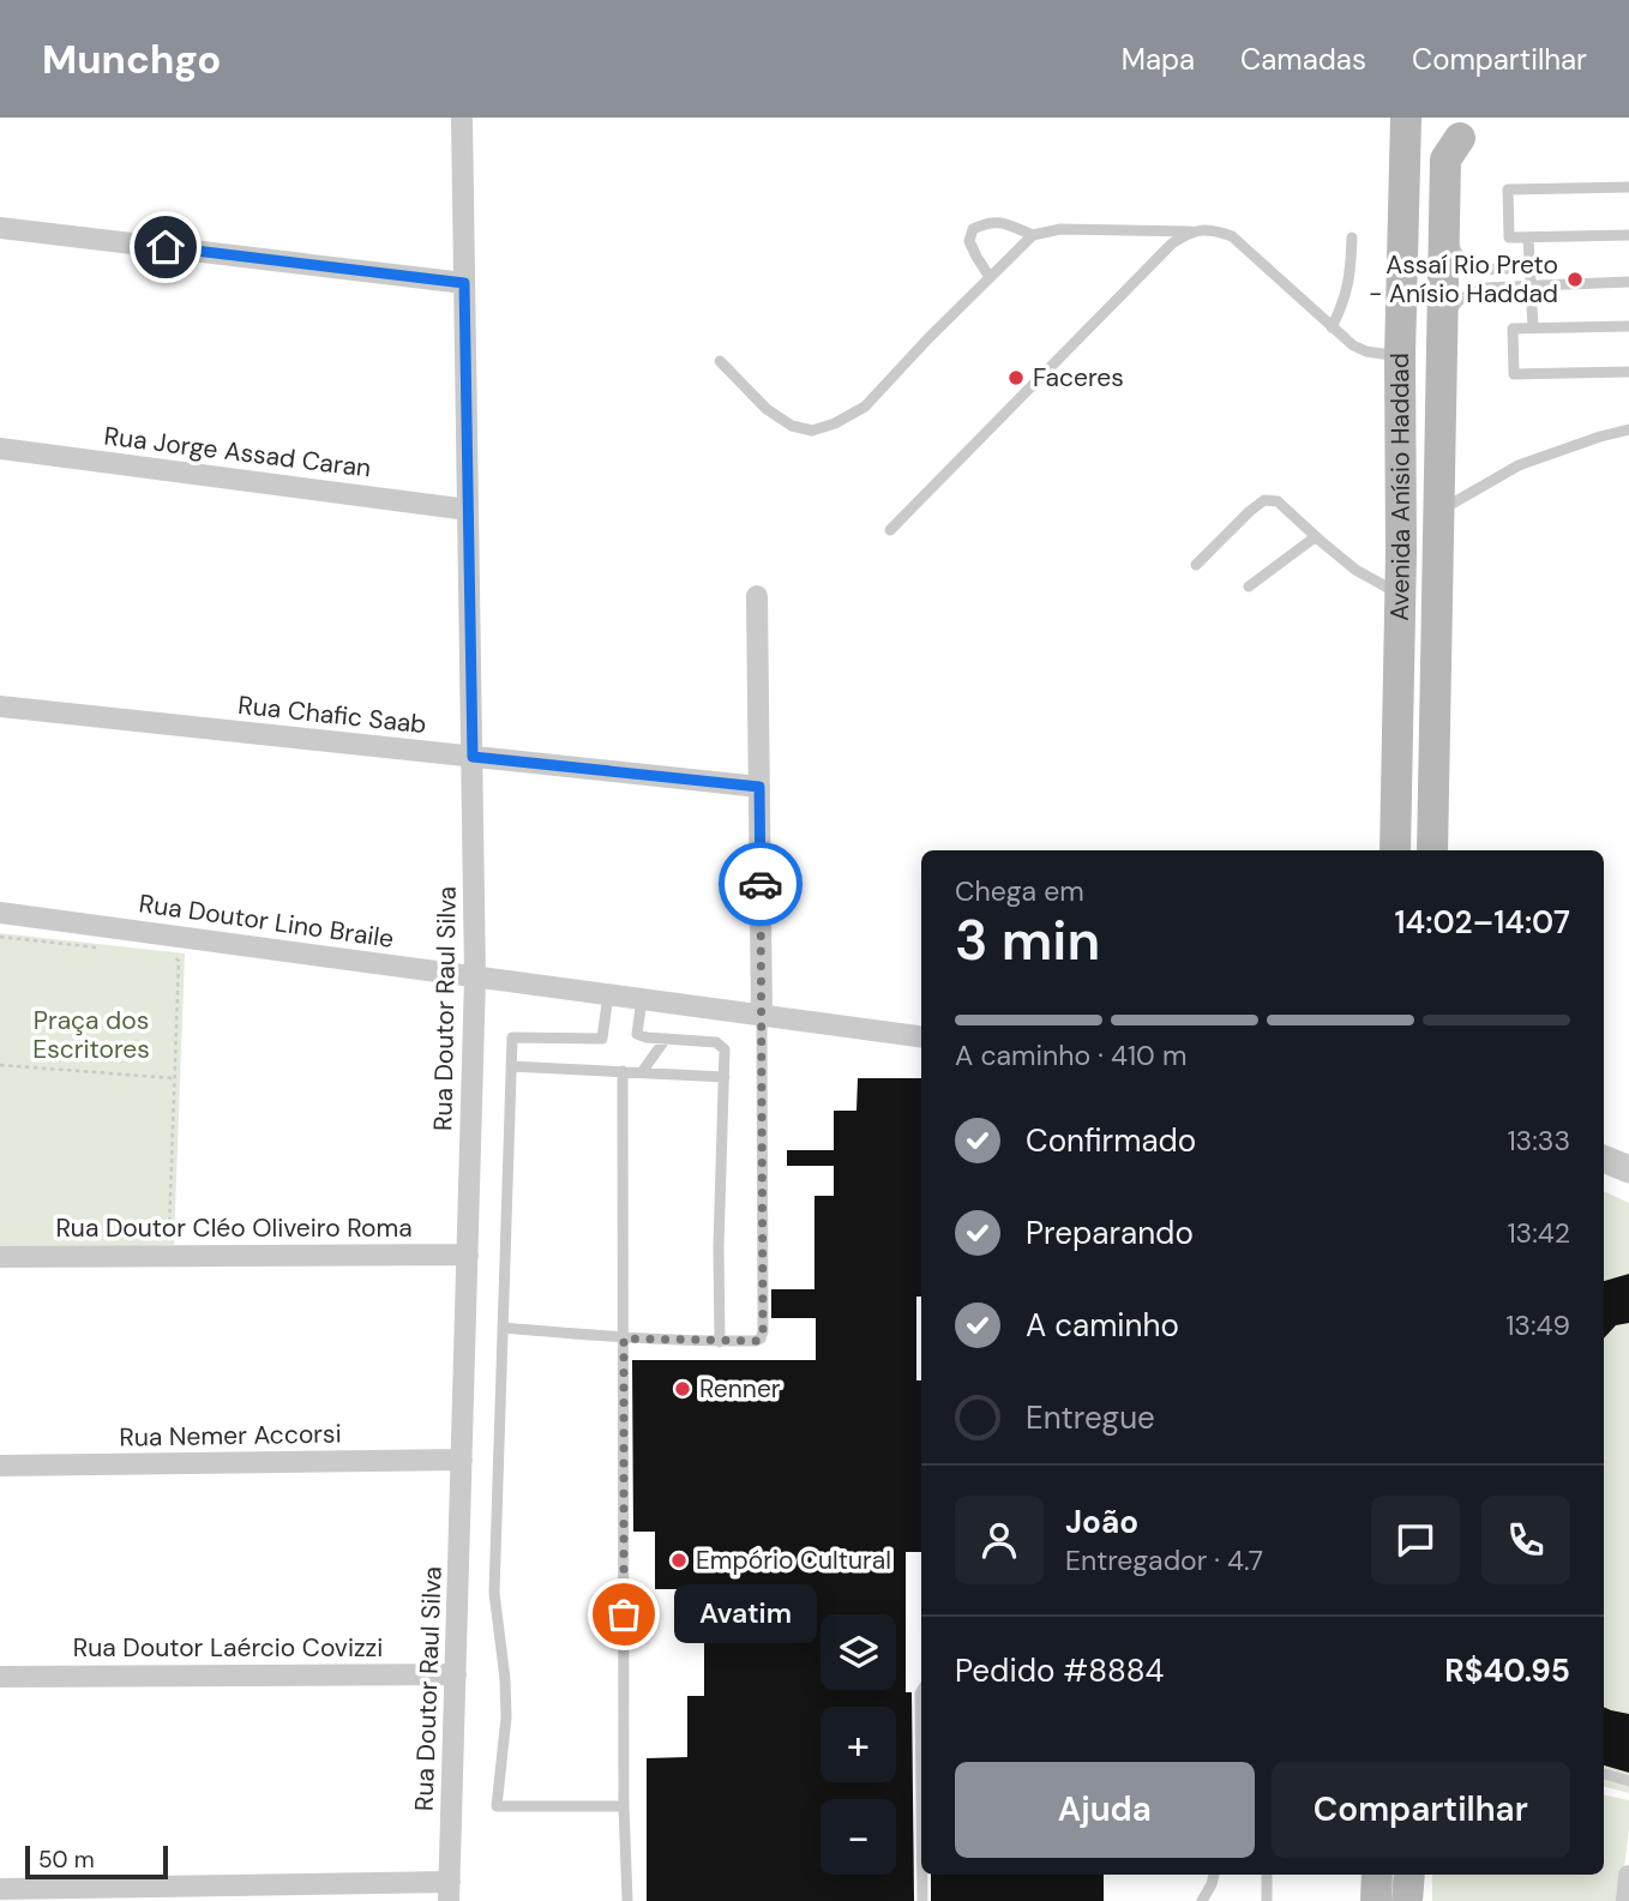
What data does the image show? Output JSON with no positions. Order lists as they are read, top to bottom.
{
  "streets": {
    "main road": ["Avenida Anísio Haddad"],
    "street": [
      "Rua Jorge Assad Caran",
      "Rua Chafic Saab",
      "Rua Doutor Lino Braile",
      "Rua Doutor Raul Silva",
      "Rua Doutor Cléo Oliveiro Roma",
      "Rua Nemer Accorsi",
      "Rua Doutor Laércio Covizzi"
    ]
  },
  "crossings": [
    ["Rua Jorge Assad Caran", "Rua Doutor Raul Silva"],
    ["Rua Chafic Saab", "Rua Doutor Raul Silva"],
    ["Rua Doutor Lino Braile", "Rua Doutor Raul Silva"],
    ["Rua Doutor Raul Silva", "Rua Doutor Cléo Oliveiro Roma"],
    ["Rua Doutor Raul Silva", "Rua Nemer Accorsi"],
    ["Rua Doutor Raul Silva", "Rua Doutor Laércio Covizzi"]
  ],
  "parks": ["Praça dos Escritores"],
  "places": [
    "Assaí Rio Preto - Anísio Haddad",
    "Faceres",
    "Renner",
    "Empório Cultural",
    "Avatim"
  ],
  "scale_bar": "50 m",
  "page": {
    "header": "Munchgo",
    "nav": ["Mapa", "Camadas", "Compartilhar"],
    "heading": ["3 min", "Chega em", "14:02–14:07"],
    "panel": [
      "João",
      "Entregador · 4.7",
      "Pedido #8884",
      "R$40.95"
    ],
    "bar": "A caminho · 410 m",
    "list": [
      ["Confirmado", "13:33"],
      ["Preparando", "13:42"],
      ["A caminho", "13:49"],
      "Entregue"
    ],
    "bubble": "Avatim",
    "map_buttons": ["+", "−"],
    "buttons": ["Ajuda", "Compartilhar"],
    "scale": "50 m"
  }
}
